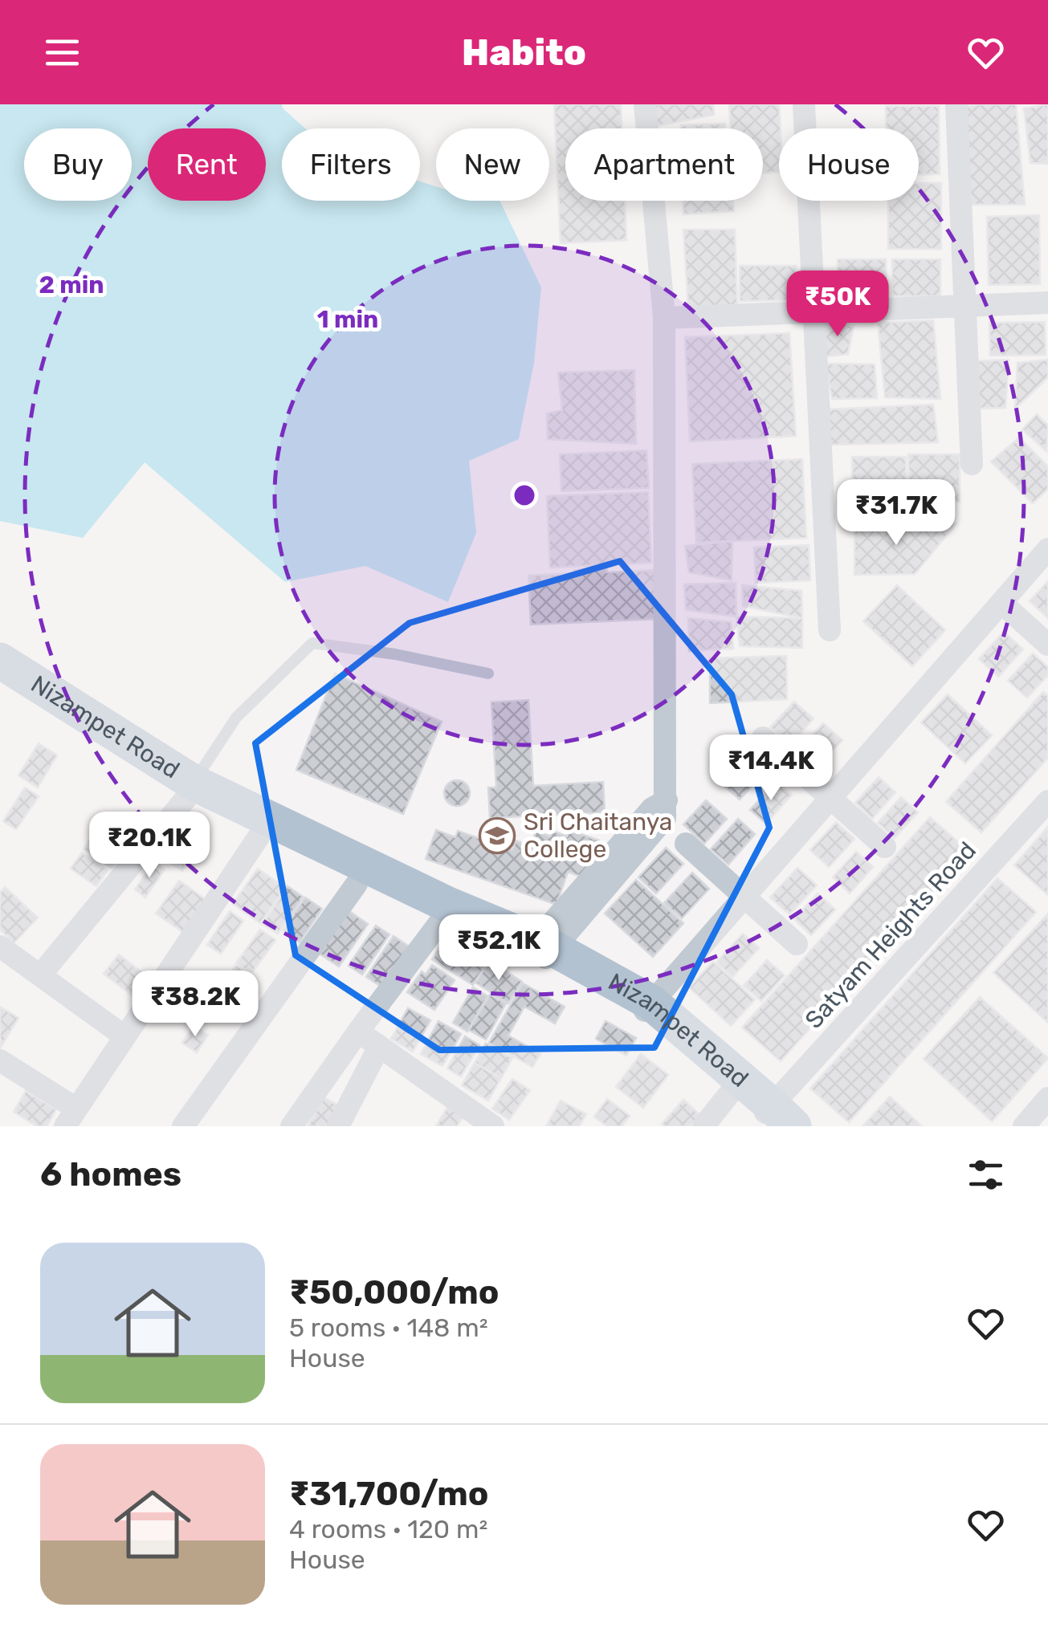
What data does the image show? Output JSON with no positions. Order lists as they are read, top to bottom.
{
  "streets": {
    "main road": ["Nizampet Road"],
    "street": ["Satyam Heights Road"]
  },
  "crossings": [
    ["Nizampet Road", "Satyam Heights Road"]
  ],
  "places": {
    "school or university": ["Sri Chaitanya College"]
  },
  "page": {
    "header": "Habito",
    "chip": [
      "Buy",
      "Rent",
      "Filters",
      "New",
      "Apartment",
      "House"
    ],
    "price": [
      "₹50K",
      "₹31.7K",
      "₹14.4K",
      "₹20.1K",
      "₹52.1K",
      "₹38.2K"
    ],
    "heading": "6 homes",
    "list": [
      {
        "name": "₹50,000/mo",
        "note": "5 rooms · 148 m² · House"
      },
      {
        "name": "₹31,700/mo",
        "note": "4 rooms · 120 m² · House"
      }
    ]
  },
  "rings": ["2 min", "1 min"]
}
